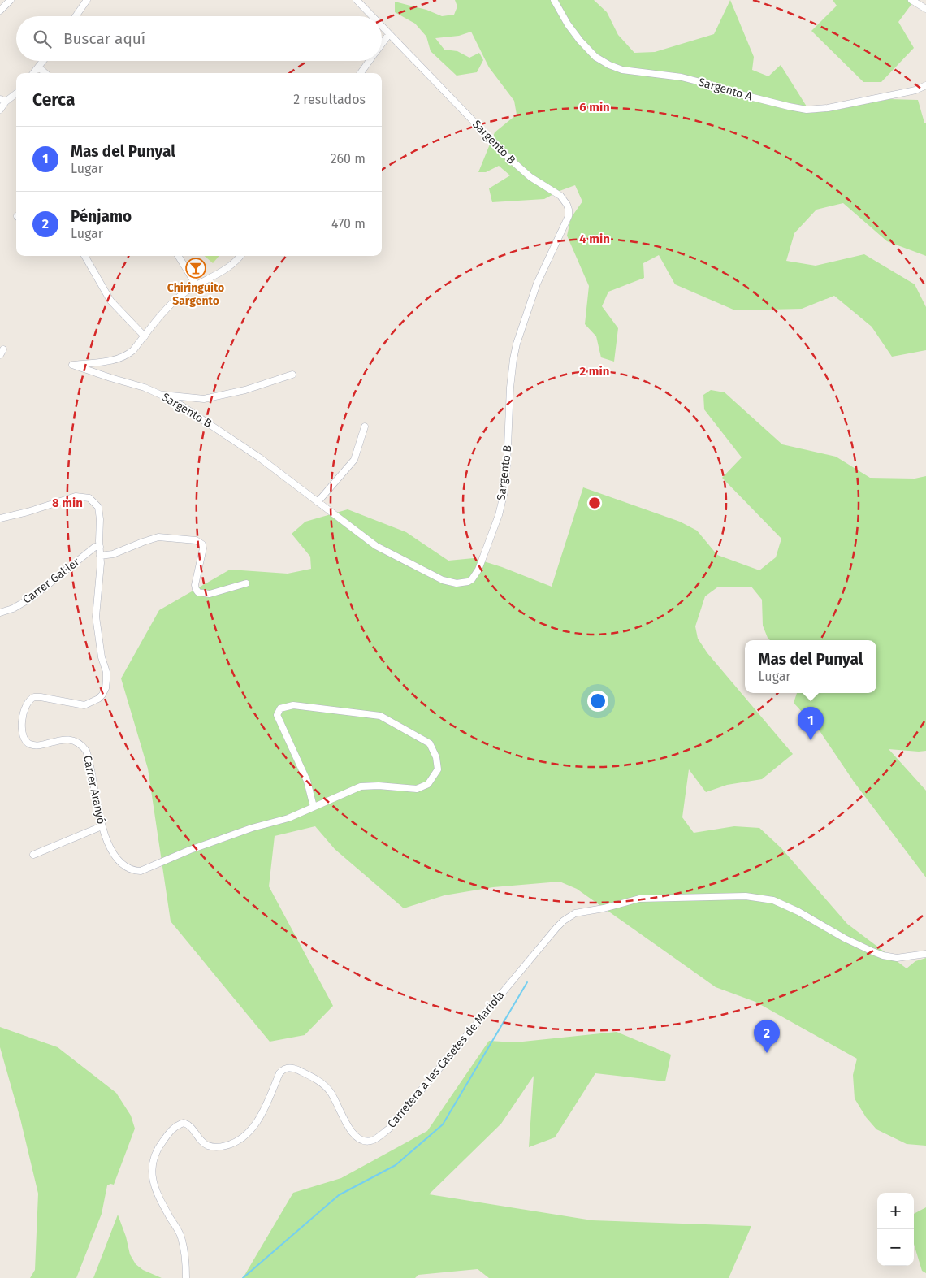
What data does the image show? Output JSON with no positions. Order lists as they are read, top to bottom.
{
  "streets": {
    "street": [
      "Sargento A",
      "Sargento B",
      "Carrer Gal·ler",
      "Carrer Aranyó",
      "Carretera a les Casetes de Mariola"
    ]
  },
  "crossings": [
    ["Carrer Gal·ler", "Carrer Aranyó"]
  ],
  "places": {
    "bar": ["Chiringuito Sargento"]
  },
  "page": {
    "search": "Buscar aquí",
    "heading": ["Cerca", "2 resultados"],
    "list": [
      {
        "mark": "1",
        "name": "Mas del Punyal",
        "note": "Lugar",
        "value": "260 m"
      },
      {
        "mark": "2",
        "name": "Pénjamo",
        "note": "Lugar",
        "value": "470 m"
      }
    ],
    "popup": ["Mas del Punyal", "Lugar"],
    "pins": ["1", "2"],
    "map_buttons": ["+", "−"]
  },
  "rings": [
    "6 min",
    "4 min",
    "2 min",
    "8 min"
  ]
}
